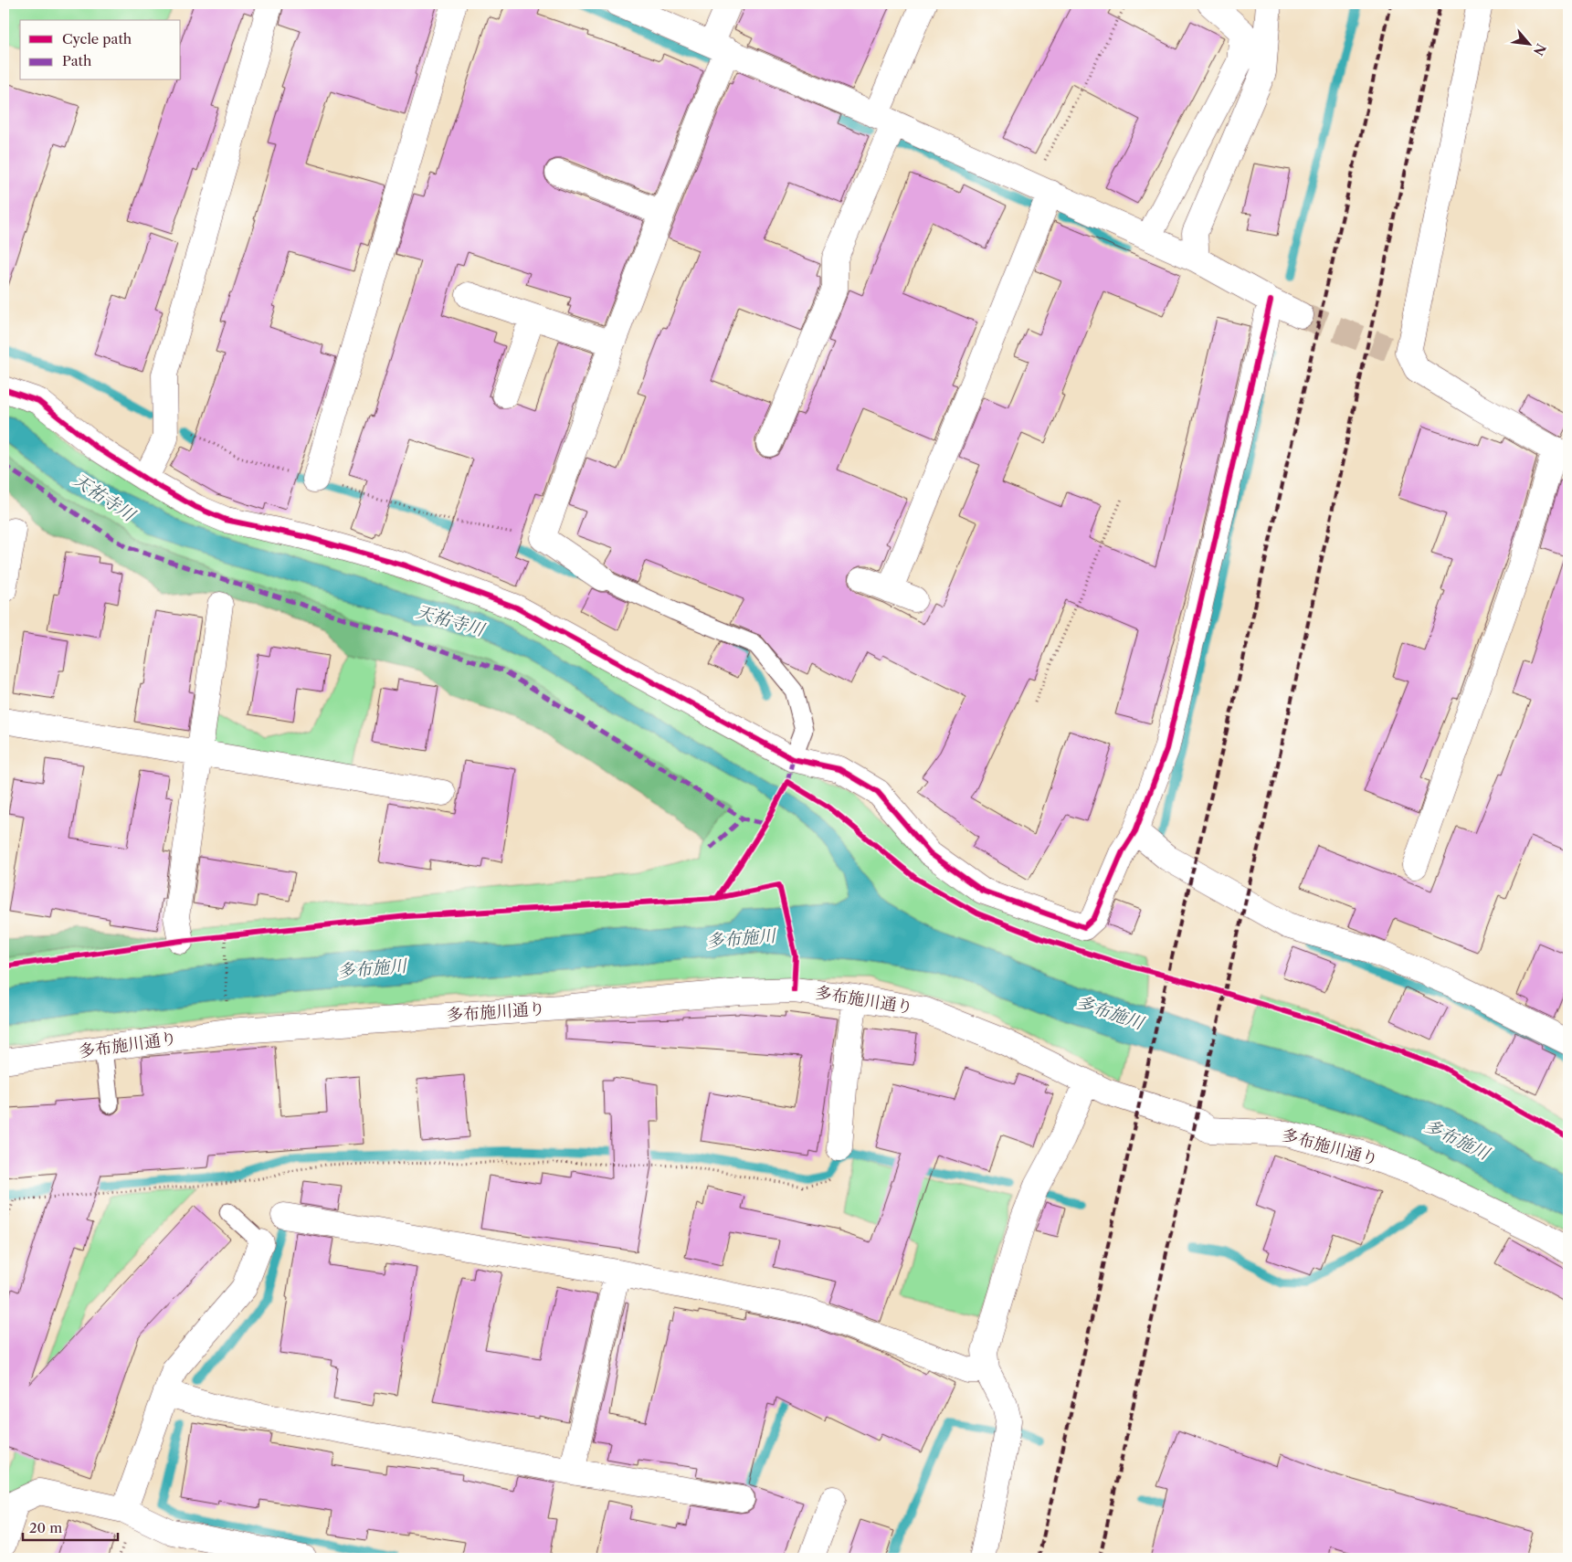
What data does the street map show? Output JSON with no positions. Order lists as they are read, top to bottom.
{
  "streets": {
    "street": ["多布施川通り"]
  },
  "water": ["天祐寺川", "多布施川"],
  "legend": ["Cycle path", "Path"],
  "scale_bar": "20 m",
  "north": "bottom right"
}
